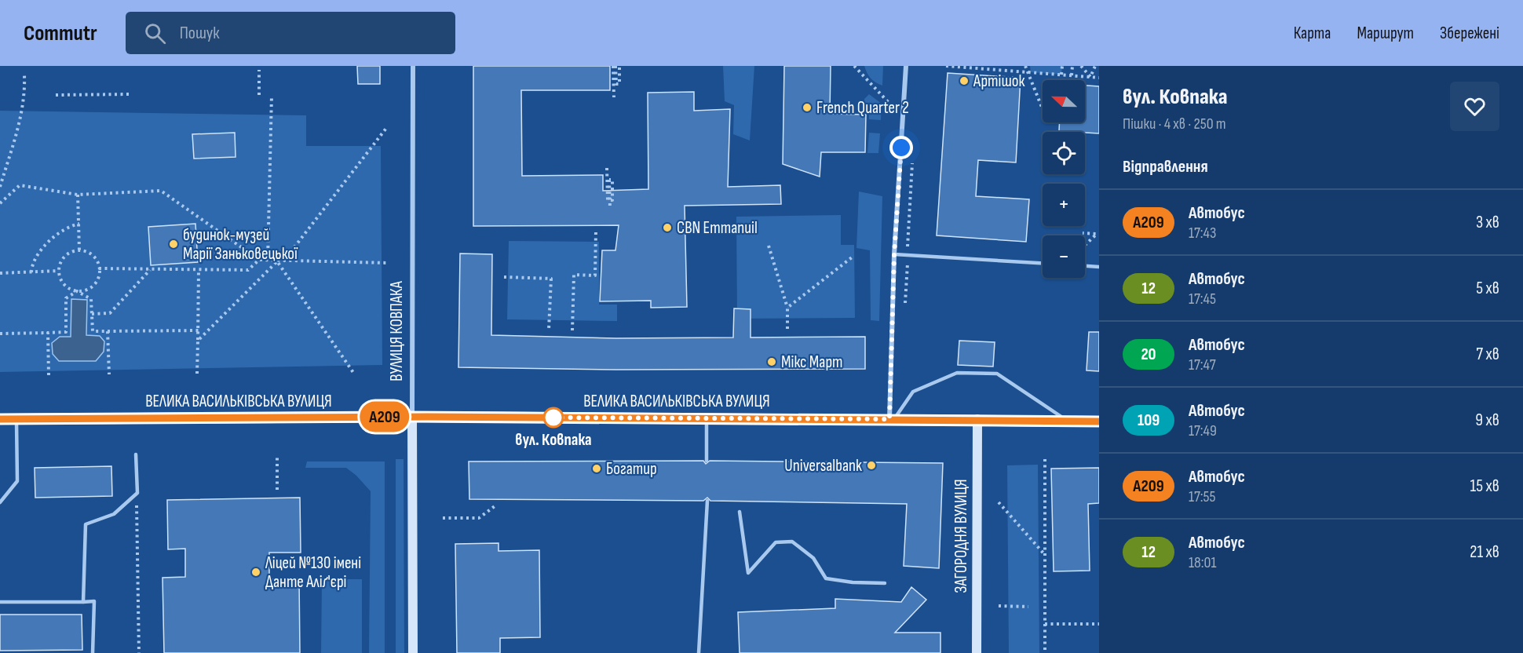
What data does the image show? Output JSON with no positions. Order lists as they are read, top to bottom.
{
  "streets": {
    "main road": ["ВЕЛИКА ВАСИЛЬКІВСЬКА ВУЛИЦЯ"],
    "street": ["ВУЛИЦЯ КОВПАКА", "ЗАГОРОДНЯ ВУЛИЦЯ"]
  },
  "crossings": [
    ["ВУЛИЦЯ КОВПАКА", "ВЕЛИКА ВАСИЛЬКІВСЬКА ВУЛИЦЯ"],
    ["ВЕЛИКА ВАСИЛЬКІВСЬКА ВУЛИЦЯ", "ЗАГОРОДНЯ ВУЛИЦЯ"]
  ],
  "places": [
    "Артішок",
    "French Quarter 2",
    "CBN Emmanuil",
    "будинок-музей Марії Заньковецької",
    "Мікс Март",
    "вул. Ковпака",
    "Universalbank",
    "Богатир",
    "Ліцей №130 імені Данте Аліґ'єрі"
  ],
  "lines": ["bus line А209"],
  "north": "left",
  "page": {
    "header": "Commutr",
    "search": "Пошук",
    "nav": ["Карта", "Маршрут", "Збережені"],
    "on_map": "А209",
    "heading": [
      ["вул. Ковпака", "Пішки · 4 хв · 250 m"],
      "Відправлення"
    ],
    "map_buttons": ["+", "−"],
    "list": [
      {
        "mark": "А209",
        "name": "Автобус",
        "note": "17:43",
        "value": "3 хв"
      },
      {
        "mark": "12",
        "name": "Автобус",
        "note": "17:45",
        "value": "5 хв"
      },
      {
        "mark": "20",
        "name": "Автобус",
        "note": "17:47",
        "value": "7 хв"
      },
      {
        "mark": "109",
        "name": "Автобус",
        "note": "17:49",
        "value": "9 хв"
      },
      {
        "mark": "А209",
        "name": "Автобус",
        "note": "17:55",
        "value": "15 хв"
      },
      {
        "mark": "12",
        "name": "Автобус",
        "note": "18:01",
        "value": "21 хв"
      }
    ]
  }
}
